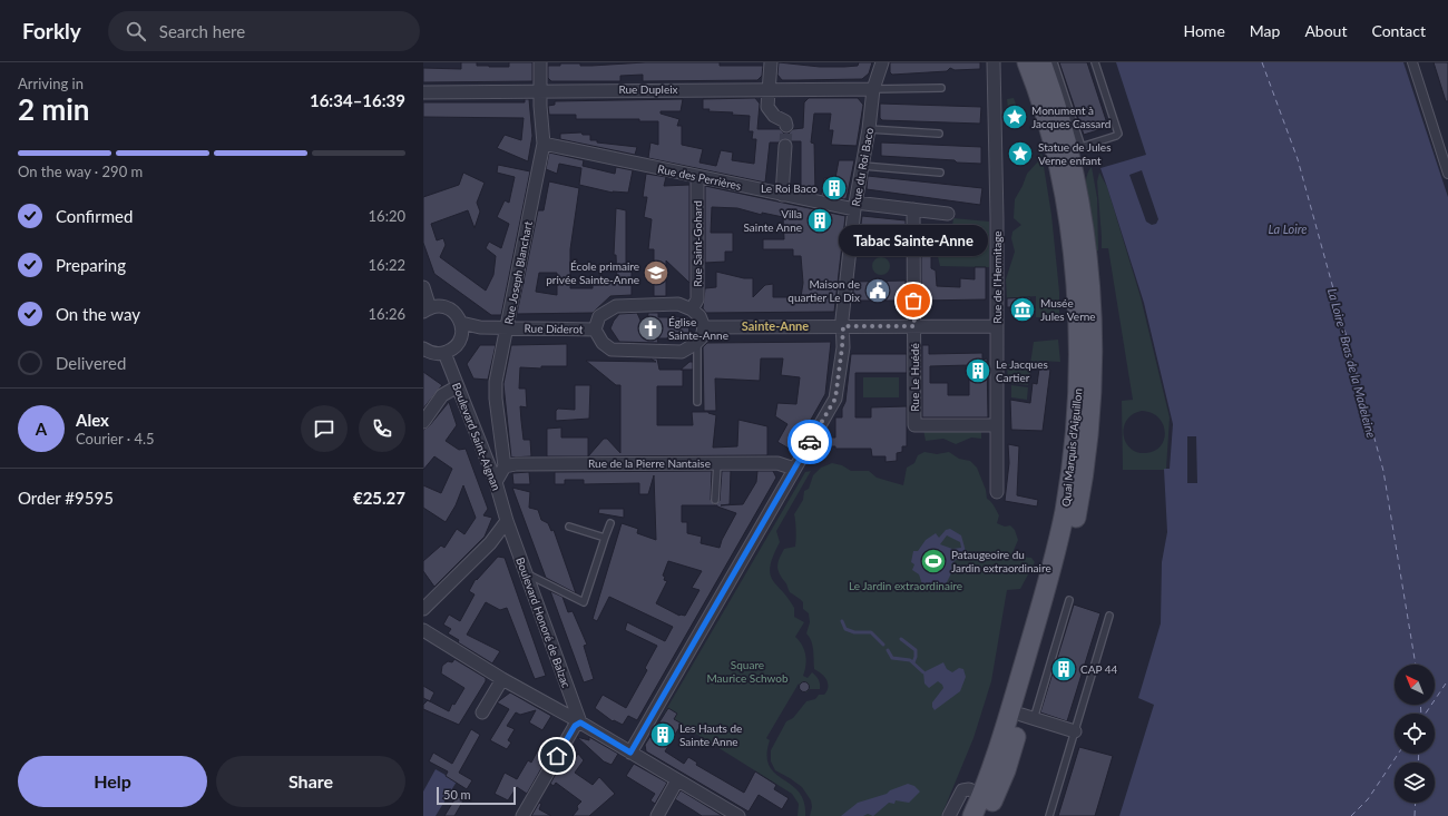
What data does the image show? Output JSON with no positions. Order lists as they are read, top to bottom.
{
  "streets": {
    "main road": ["Quai Marquis d'Aiguillon"],
    "street": [
      "Rue Dupleix",
      "Rue du Roi Baco",
      "Rue des Perrières",
      "Rue Saint-Gohard",
      "Rue Joseph Blanchart",
      "Rue de l'Hermitage",
      "Rue Diderot",
      "Rue Le Huédé",
      "Boulevard Saint-Aignan",
      "Rue de la Pierre Nantaise",
      "Boulevard Honoré de Balzac"
    ]
  },
  "crossings": [
    ["Rue Dupleix", "Rue du Roi Baco"],
    ["Rue Dupleix", "Rue Joseph Blanchart"],
    ["Rue du Roi Baco", "Rue des Perrières"],
    ["Rue du Roi Baco", "Rue de la Pierre Nantaise"],
    ["Rue des Perrières", "Rue Saint-Gohard"],
    ["Rue des Perrières", "Rue Joseph Blanchart"],
    ["Rue des Perrières", "Rue Le Huédé"],
    ["Rue Joseph Blanchart", "Rue Diderot"],
    ["Rue Joseph Blanchart", "Rue de la Pierre Nantaise"],
    ["Rue de l'Hermitage", "Rue Le Huédé"],
    ["Boulevard Saint-Aignan", "Boulevard Honoré de Balzac"]
  ],
  "districts": ["Sainte-Anne"],
  "water": ["La Loire", "La Loire - Bras de la Madeleine"],
  "parks": ["Le Jardin extraordinaire", "Square Maurice Schwob"],
  "places": {
    "place": ["Monument à Jacques Cassard", "Statue de Jules Verne enfant"],
    "building": [
      "Le Roi Baco",
      "Villa Sainte Anne",
      "Le Jacques Cartier",
      "CAP 44",
      "Les Hauts de Sainte Anne"
    ],
    "school or university": ["École primaire privée Sainte-Anne"],
    "public building": ["Maison de quartier Le Dix"],
    "other": ["Tabac Sainte-Anne"],
    "museum": ["Musée Jules Verne"],
    "church": ["Église Sainte-Anne"],
    "sports": ["Pataugeoire du Jardin extraordinaire"]
  },
  "scale_bar": "50 m",
  "north": "top left",
  "page": {
    "header": "Forkly",
    "search": "Search here",
    "nav": [
      "Home",
      "Map",
      "About",
      "Contact"
    ],
    "heading": ["2 min", "Arriving in", "16:34–16:39"],
    "panel": [
      "Alex",
      "Courier · 4.5",
      "Order #9595",
      "€25.27"
    ],
    "bar": "On the way · 290 m",
    "list": [
      ["Confirmed", "16:20"],
      ["Preparing", "16:22"],
      ["On the way", "16:26"],
      "Delivered"
    ],
    "bubble": "Tabac Sainte-Anne",
    "round": "A",
    "buttons": ["Help", "Share"],
    "scale": "50 m"
  }
}
